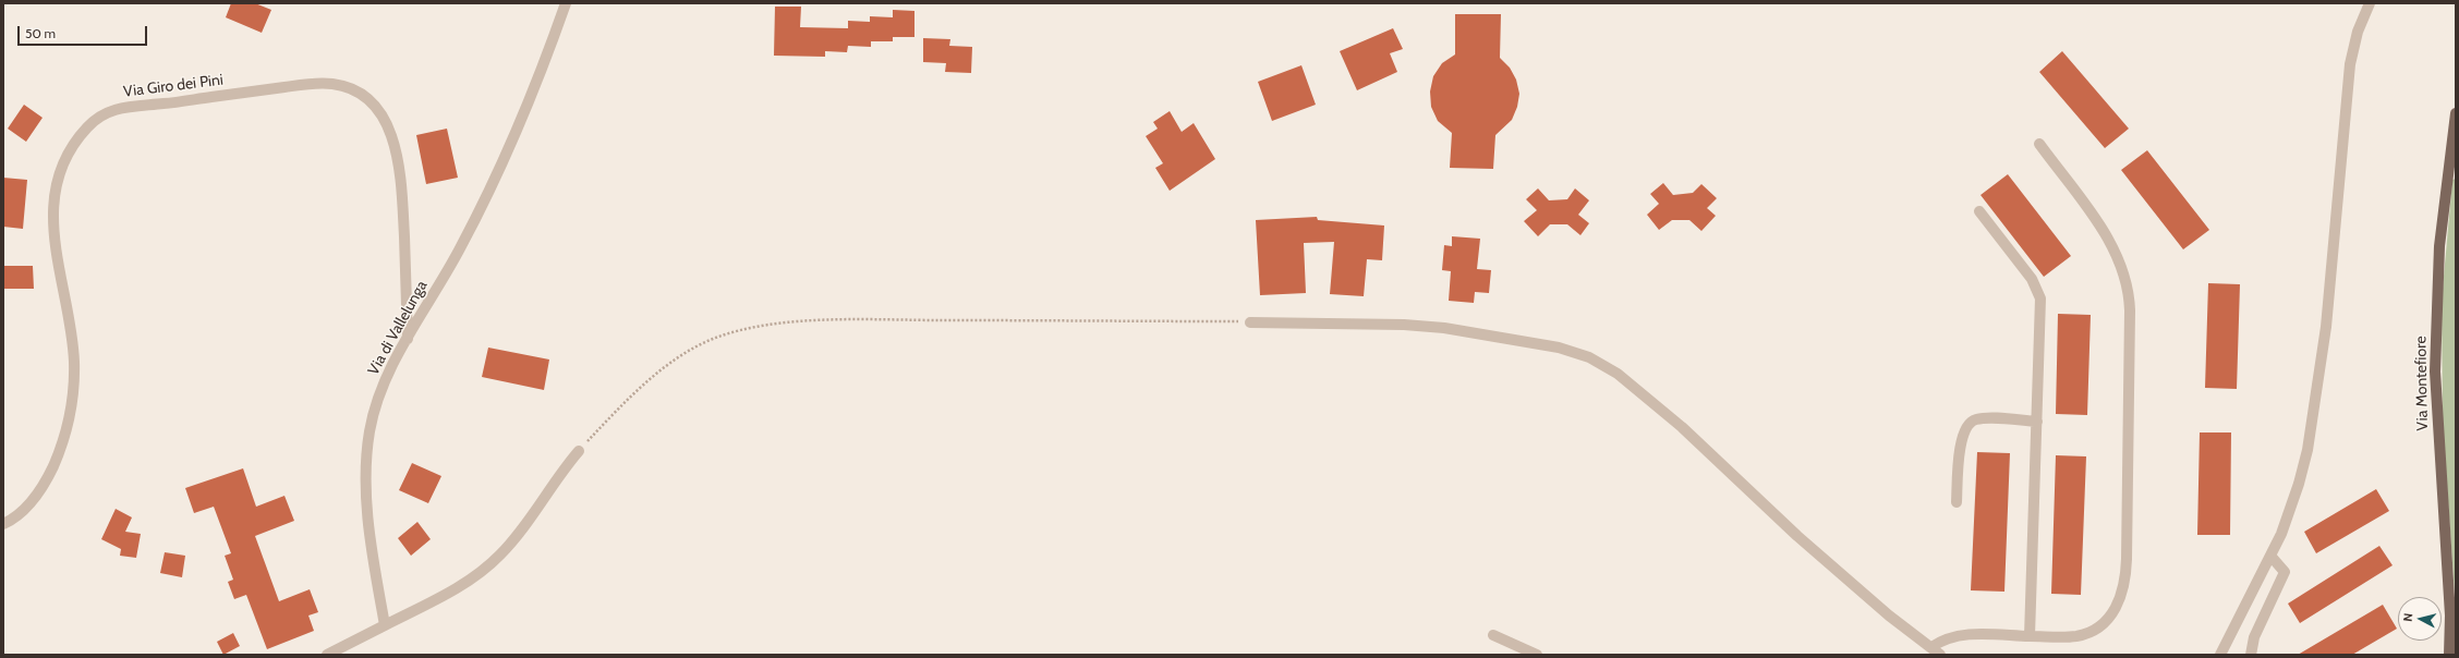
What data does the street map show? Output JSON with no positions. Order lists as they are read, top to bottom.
{
  "streets": {
    "main road": ["Via Montefiore"],
    "street": ["Via Giro dei Pini", "Via di Vallelunga"]
  },
  "crossings": [
    ["Via Giro dei Pini", "Via di Vallelunga"]
  ],
  "scale_bar": "50 m",
  "north": "left"
}
